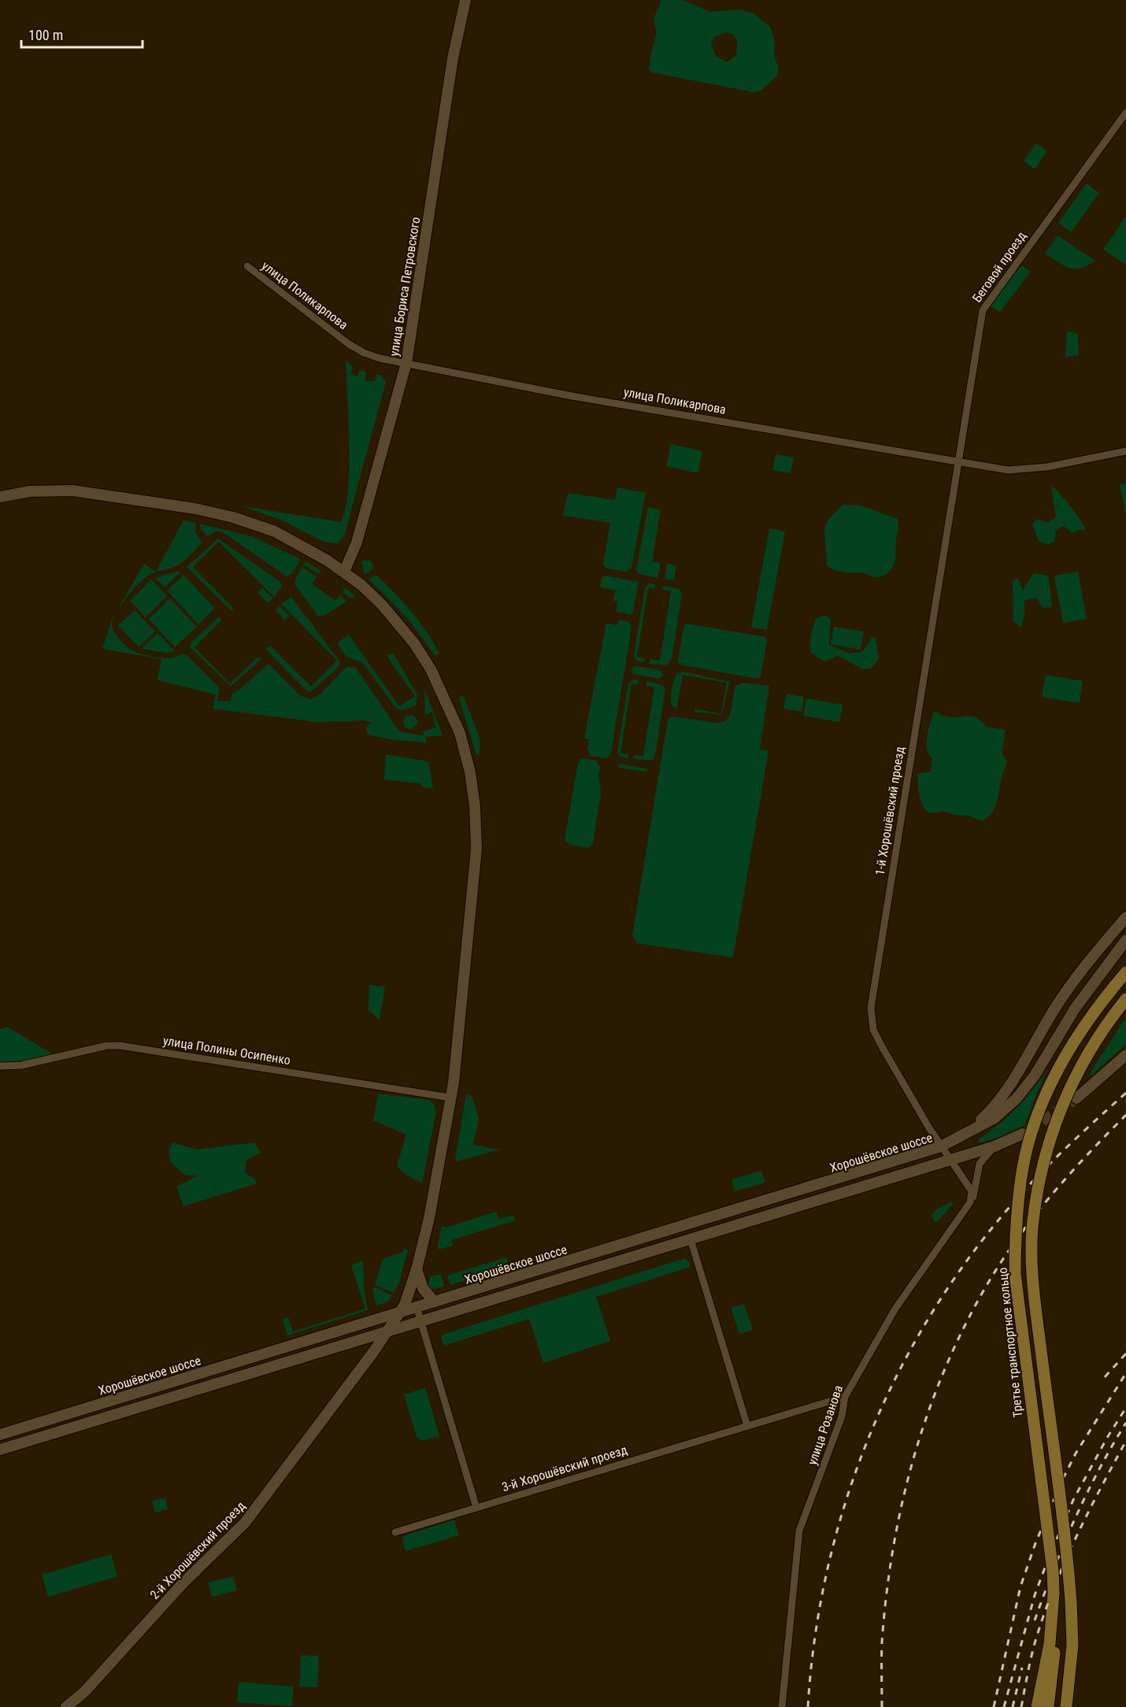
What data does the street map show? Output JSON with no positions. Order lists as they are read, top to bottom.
{
  "streets": {
    "main road": [
      "улица Бориса Петровского",
      "Хорошёвское шоссе",
      "Третье транспортное кольцо",
      "2-й Хорошёвский проезд"
    ],
    "street": [
      "Беговой проезд",
      "улица Поликарпова",
      "1-й Хорошёвский проезд",
      "улица Полины Осипенко",
      "улица Розанова",
      "3-й Хорошёвский проезд"
    ]
  },
  "crossings": [
    ["Беговой проезд", "улица Поликарпова"],
    ["Беговой проезд", "1-й Хорошёвский проезд"],
    ["улица Бориса Петровского", "улица Поликарпова"],
    ["улица Бориса Петровского", "2-й Хорошёвский проезд"],
    ["улица Поликарпова", "1-й Хорошёвский проезд"],
    ["1-й Хорошёвский проезд", "Хорошёвское шоссе"],
    ["улица Полины Осипенко", "2-й Хорошёвский проезд"],
    ["Хорошёвское шоссе", "2-й Хорошёвский проезд"],
    ["улица Розанова", "3-й Хорошёвский проезд"]
  ],
  "scale_bar": "100 m"
}
